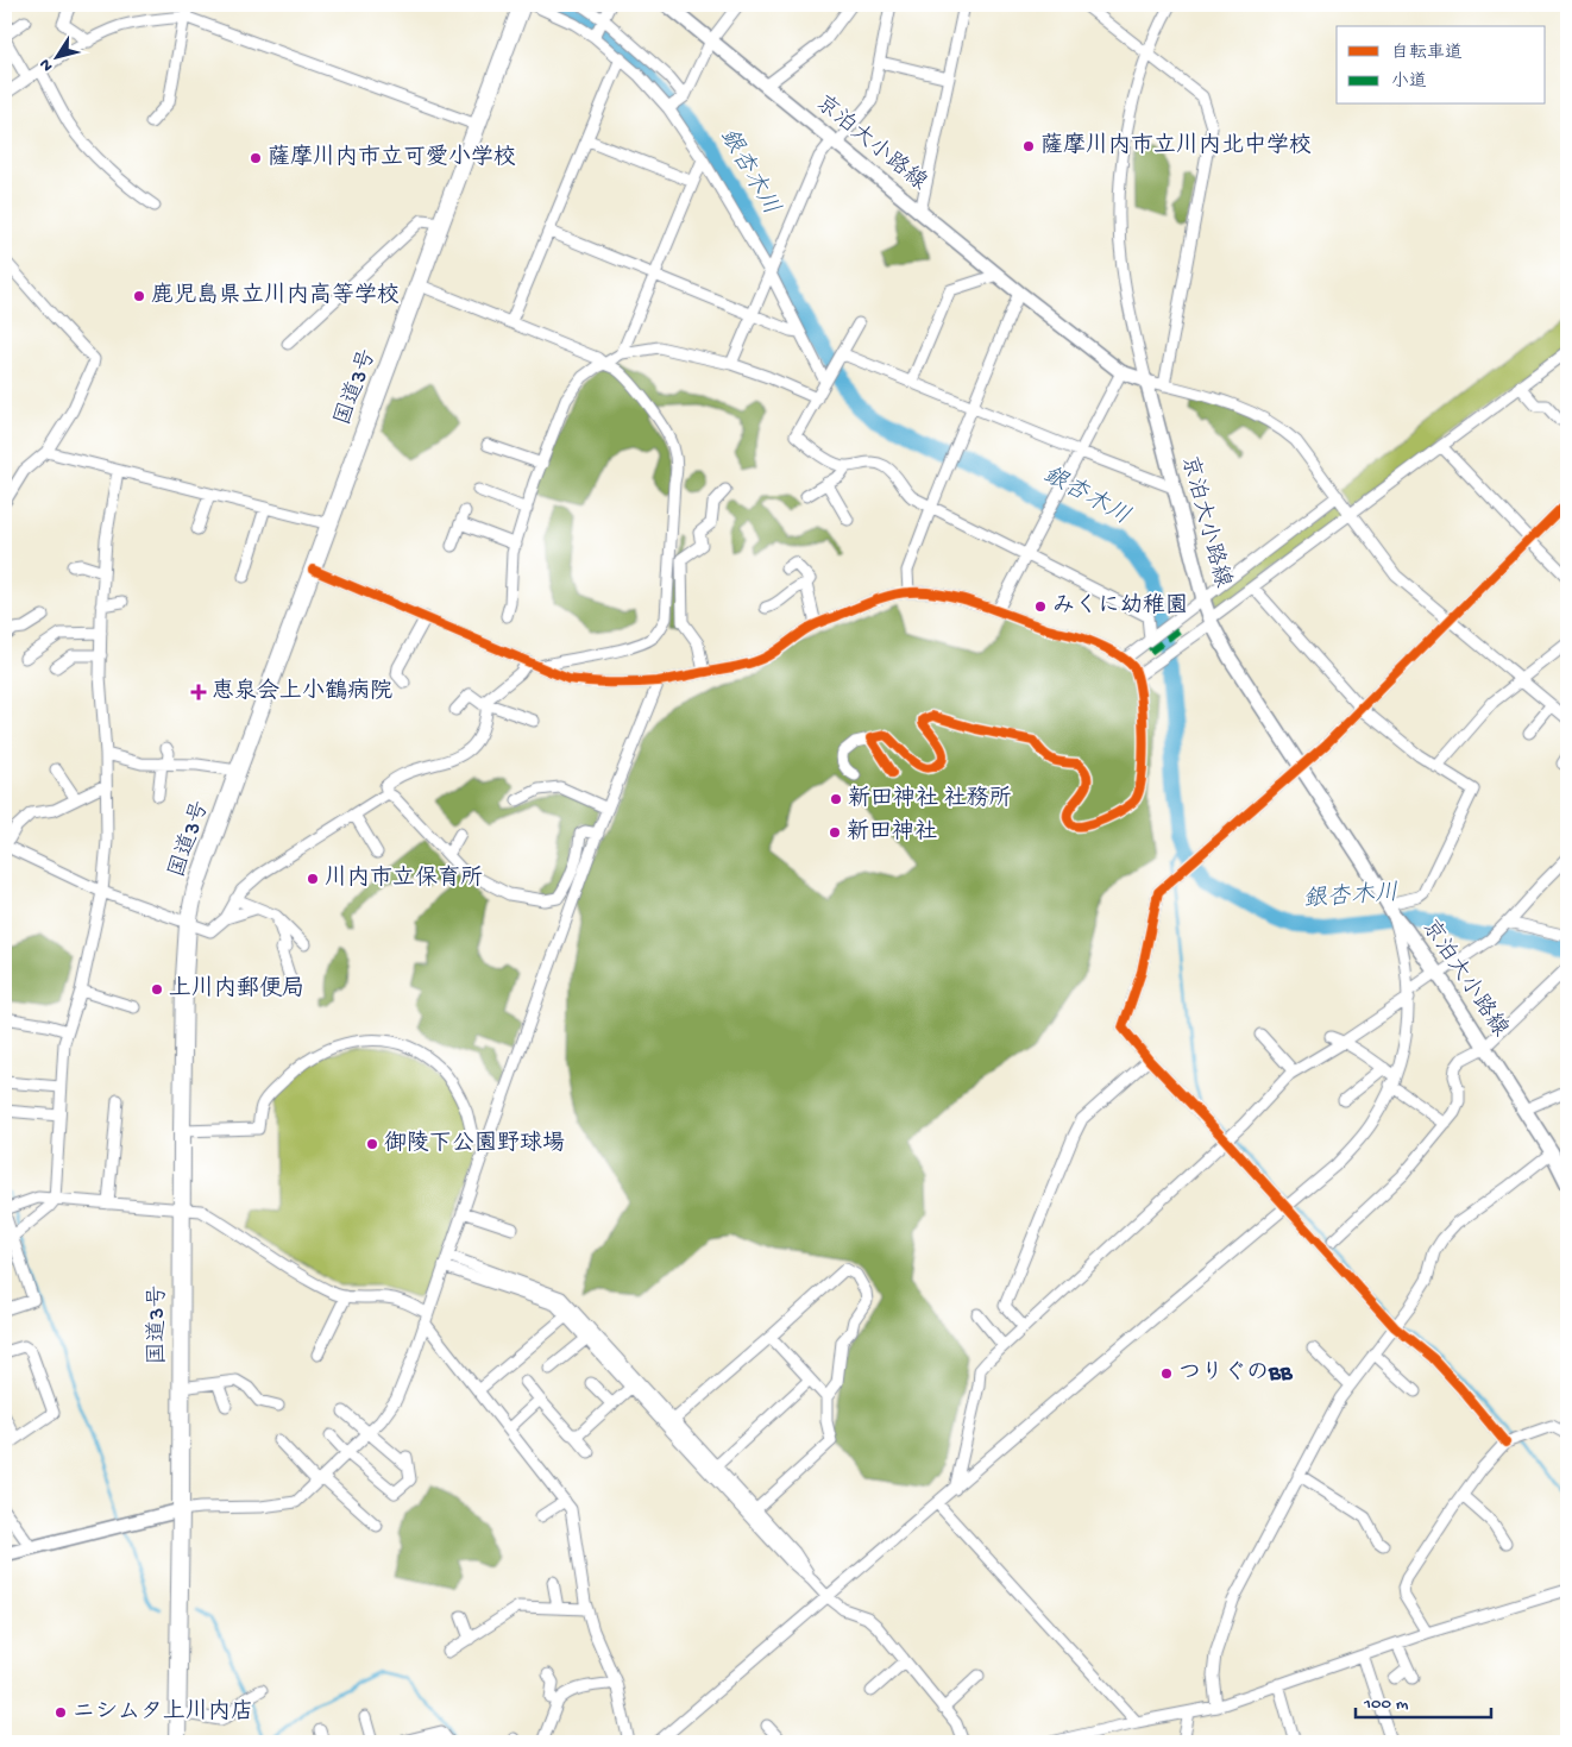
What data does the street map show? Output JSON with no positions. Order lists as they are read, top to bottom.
{
  "streets": {
    "highway": ["国道3号"],
    "main road": ["京泊大小路線"]
  },
  "water": ["銀杏木川"],
  "places": {
    "other": [
      "薩摩川内市立川内北中学校",
      "薩摩川内市立可愛小学校",
      "鹿児島県立川内高等学校",
      "みくに幼稚園",
      "新田神社 社務所",
      "新田神社",
      "川内市立保育所",
      "上川内郵便局",
      "御陵下公園野球場",
      "つりぐのBB",
      "ニシムタ上川内店"
    ],
    "health": ["恵泉会上小鶴病院"]
  },
  "legend": ["自転車道", "小道"],
  "scale_bar": "100 m",
  "north": "bottom left"
}
